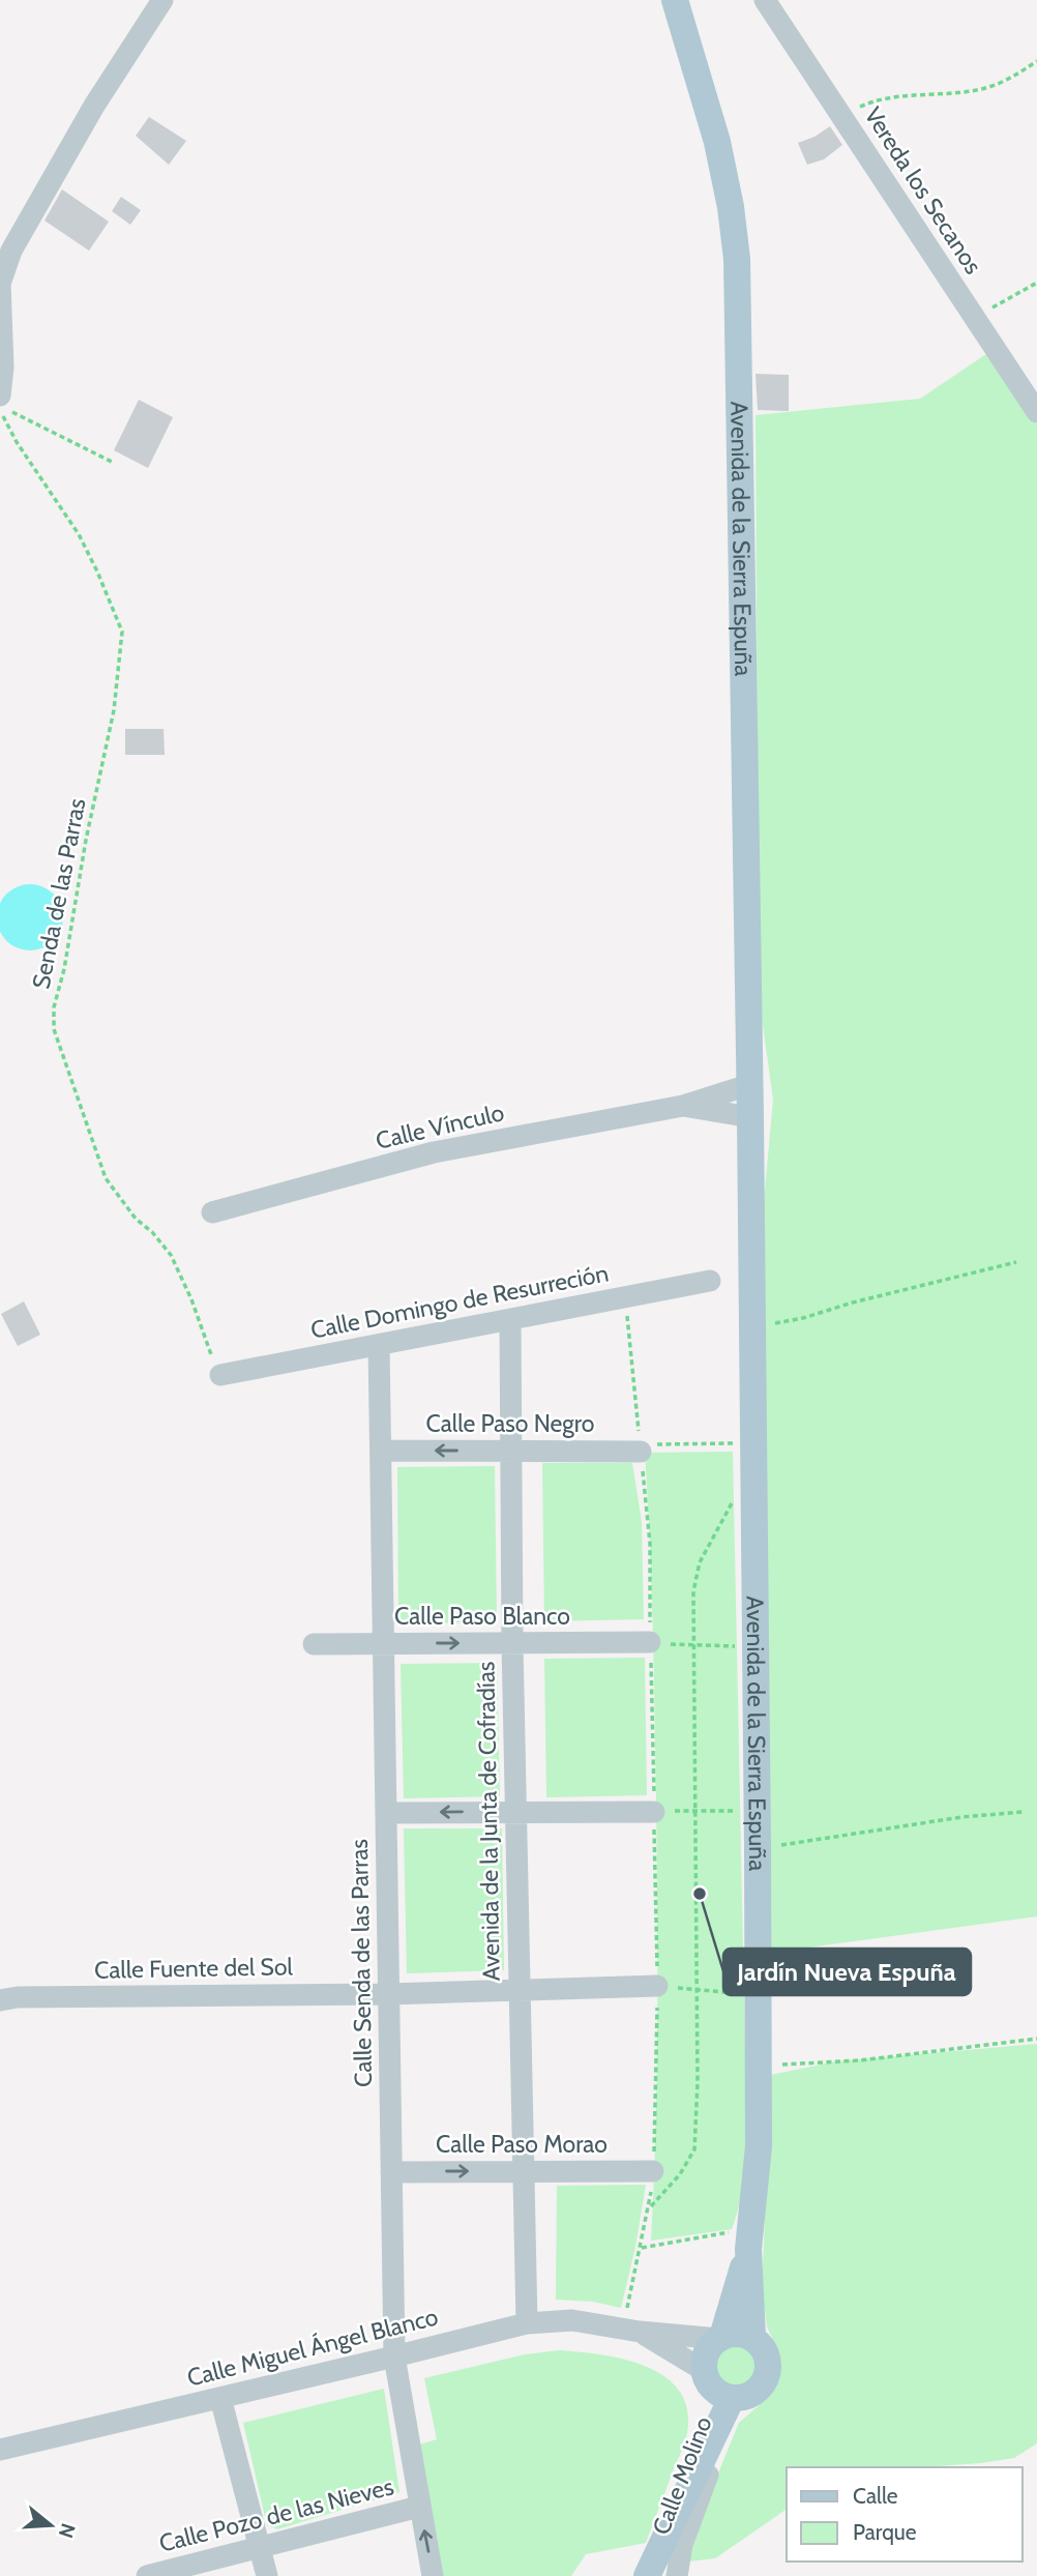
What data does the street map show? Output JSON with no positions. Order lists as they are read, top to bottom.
{
  "streets": {
    "main road": ["Avenida de la Sierra Espuña"],
    "street": [
      "Vereda los Secanos",
      "Calle Vínculo",
      "Calle Domingo de Resurreción",
      "Calle Paso Negro",
      "Calle Paso Blanco",
      "Avenida de la Junta de Cofradías",
      "Calle Senda de las Parras",
      "Calle Fuente del Sol",
      "Calle Paso Morao",
      "Calle Miguel Ángel Blanco",
      "Calle Molino",
      "Calle Pozo de las Nieves"
    ],
    "path": ["Senda de las Parras"]
  },
  "crossings": [
    ["Avenida de la Sierra Espuña", "Calle Vínculo"],
    ["Avenida de la Sierra Espuña", "Calle Miguel Ángel Blanco"],
    ["Avenida de la Sierra Espuña", "Calle Molino"],
    ["Senda de las Parras", "Calle Domingo de Resurreción"],
    ["Calle Domingo de Resurreción", "Avenida de la Junta de Cofradías"],
    ["Calle Domingo de Resurreción", "Calle Senda de las Parras"],
    ["Calle Paso Negro", "Avenida de la Junta de Cofradías"],
    ["Calle Paso Negro", "Calle Senda de las Parras"],
    ["Calle Paso Blanco", "Avenida de la Junta de Cofradías"],
    ["Calle Paso Blanco", "Calle Senda de las Parras"],
    ["Avenida de la Junta de Cofradías", "Calle Fuente del Sol"],
    ["Avenida de la Junta de Cofradías", "Calle Paso Morao"],
    ["Avenida de la Junta de Cofradías", "Calle Miguel Ángel Blanco"],
    ["Calle Senda de las Parras", "Calle Fuente del Sol"],
    ["Calle Senda de las Parras", "Calle Paso Morao"],
    ["Calle Senda de las Parras", "Calle Miguel Ángel Blanco"],
    ["Calle Senda de las Parras", "Calle Pozo de las Nieves"],
    ["Calle Miguel Ángel Blanco", "Calle Molino"]
  ],
  "one_way": ["Calle Paso Negro", "Calle Paso Morao"],
  "places": ["Jardín Nueva Espuña"],
  "legend": ["Calle", "Parque"],
  "north": "right"
}
